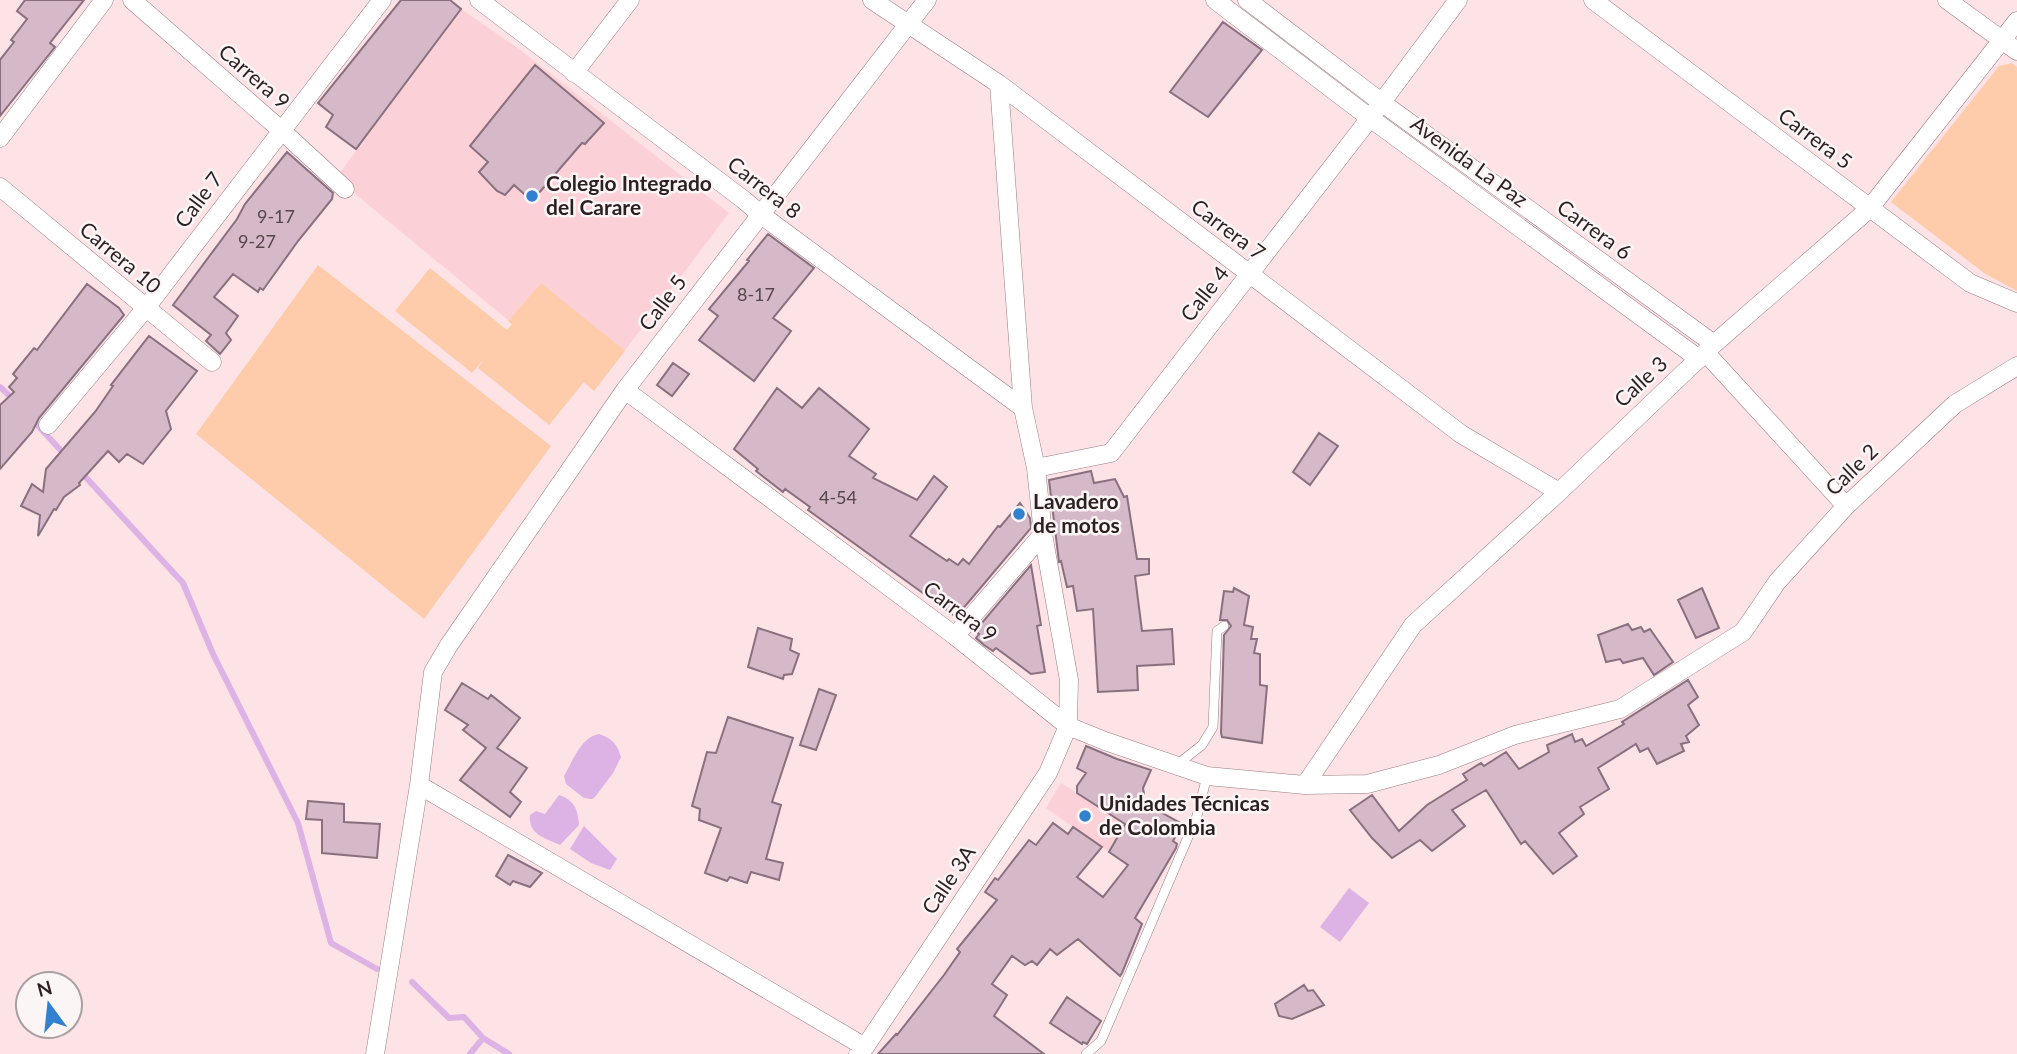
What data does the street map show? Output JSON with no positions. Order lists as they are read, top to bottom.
{
  "streets": {
    "street": [
      "Carrera 9",
      "Carrera 5",
      "Avenida La Paz",
      "Carrera 8",
      "Calle 7",
      "Carrera 7",
      "Carrera 6",
      "Carrera 10",
      "Calle 4",
      "Calle 5",
      "Calle 3",
      "Calle 2",
      "Calle 3A"
    ]
  },
  "crossings": [
    ["Carrera 9", "Calle 7"],
    ["Carrera 9", "Calle 5"],
    ["Carrera 9", "Calle 3"],
    ["Carrera 9", "Calle 2"],
    ["Carrera 9", "Calle 3A"],
    ["Carrera 5", "Calle 3"],
    ["Avenida La Paz", "Carrera 6"],
    ["Avenida La Paz", "Calle 4"],
    ["Avenida La Paz", "Calle 3"],
    ["Carrera 8", "Calle 5"],
    ["Calle 7", "Carrera 10"],
    ["Carrera 7", "Calle 4"],
    ["Carrera 7", "Calle 5"],
    ["Carrera 7", "Calle 3"],
    ["Carrera 6", "Calle 4"],
    ["Carrera 6", "Calle 3"],
    ["Carrera 6", "Calle 2"]
  ],
  "places": ["Colegio Integrado del Carare", "Lavadero de motos", "Unidades Técnicas de Colombia"],
  "house_numbers": [
    "9-17",
    "9-27",
    "8-17",
    "4-54"
  ],
  "north": "top"
}
